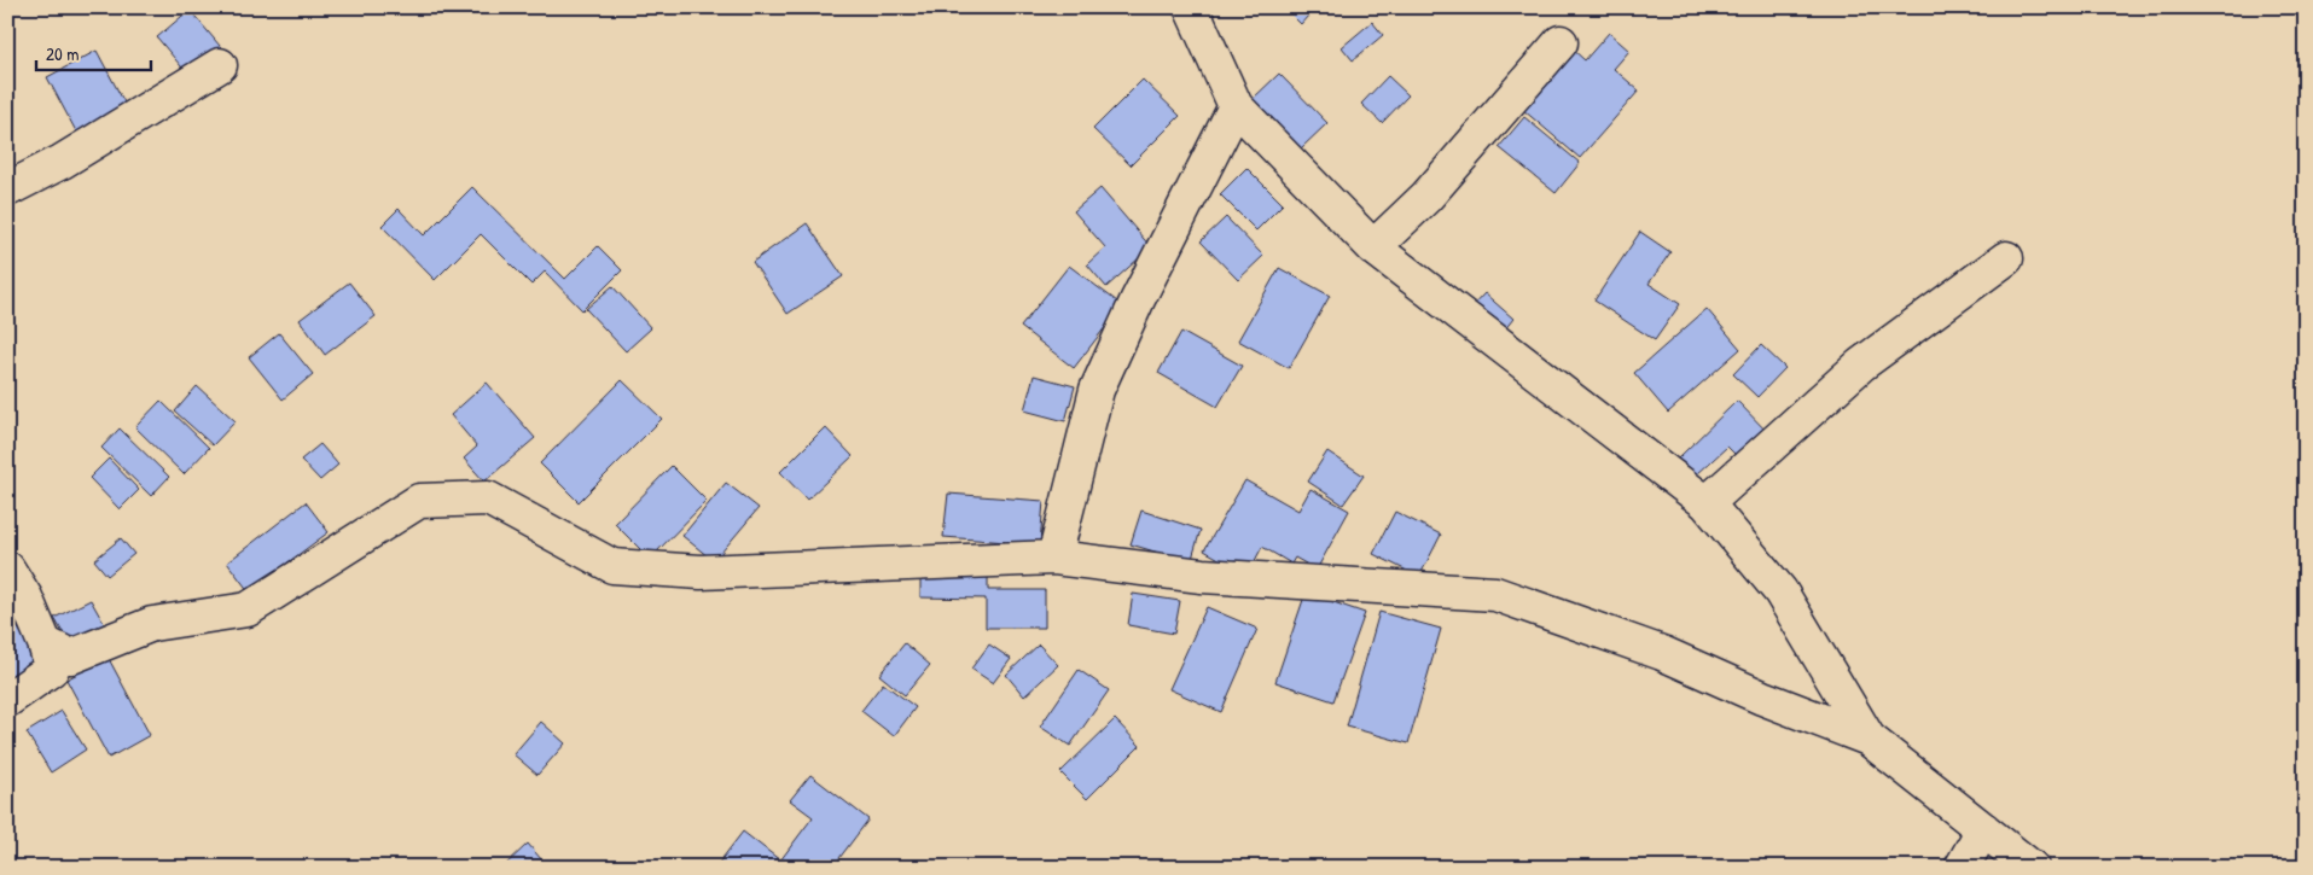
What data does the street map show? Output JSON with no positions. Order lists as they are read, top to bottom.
{
  "scale_bar": "20 m"
}
